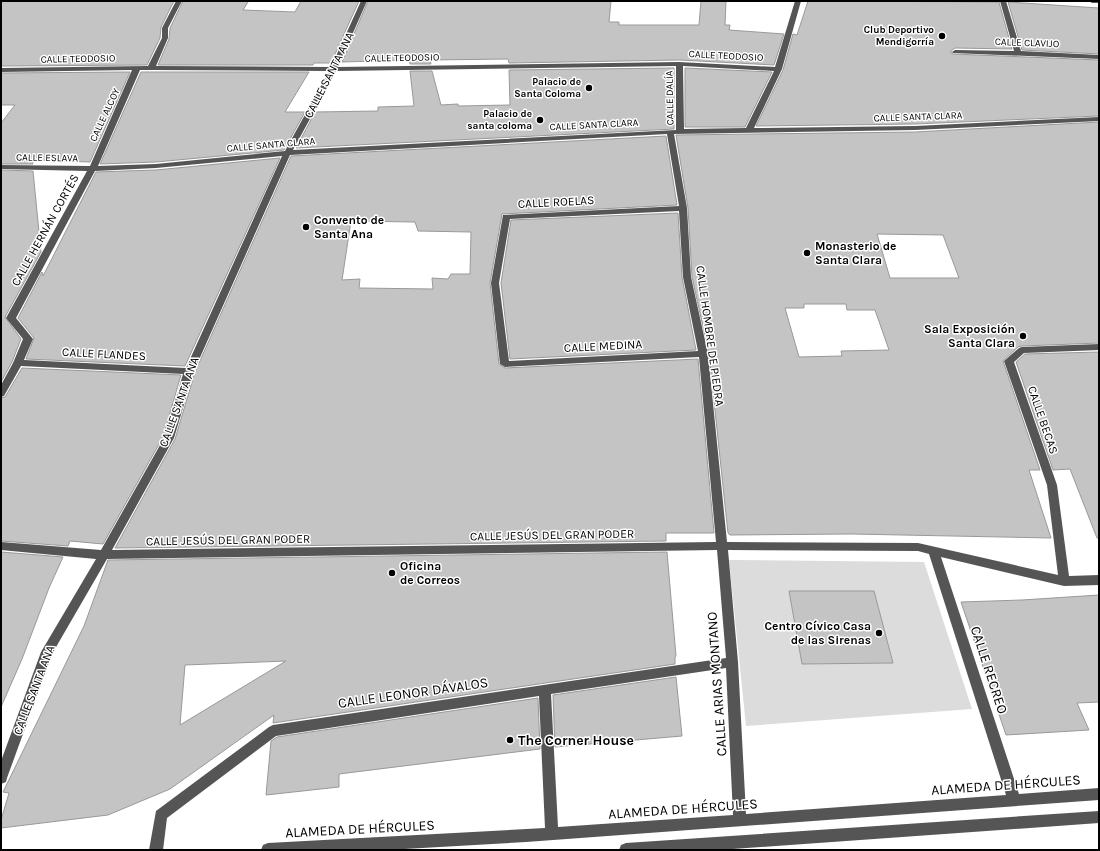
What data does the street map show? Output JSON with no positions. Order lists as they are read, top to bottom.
{
  "streets": {
    "street": [
      "CALLE CLAVIJO",
      "CALLE TEODOSIO",
      "CALLE SANTA ANA",
      "CALLE DALÍA",
      "CALLE ALCOY",
      "CALLE SANTA CLARA",
      "CALLE ESLAVA",
      "CALLE ROELAS",
      "CALLE HERNÁN CORTÉS",
      "CALLE HOMBRE DE PIEDRA",
      "CALLE MEDINA",
      "CALLE FLANDES",
      "CALLE BECAS",
      "CALLE JESÚS DEL GRAN PODER",
      "CALLE RECREO",
      "CALLE ARIAS MONTANO",
      "CALLE LEONOR DÁVALOS",
      "ALAMEDA DE HÉRCULES"
    ]
  },
  "crossings": [
    ["CALLE TEODOSIO", "CALLE SANTA ANA"],
    ["CALLE TEODOSIO", "CALLE DALÍA"],
    ["CALLE TEODOSIO", "CALLE ALCOY"],
    ["CALLE SANTA ANA", "CALLE SANTA CLARA"],
    ["CALLE SANTA ANA", "CALLE FLANDES"],
    ["CALLE SANTA ANA", "CALLE JESÚS DEL GRAN PODER"],
    ["CALLE DALÍA", "CALLE SANTA CLARA"],
    ["CALLE ALCOY", "CALLE SANTA CLARA"],
    ["CALLE ALCOY", "CALLE ESLAVA"],
    ["CALLE ALCOY", "CALLE HERNÁN CORTÉS"],
    ["CALLE SANTA CLARA", "CALLE ESLAVA"],
    ["CALLE SANTA CLARA", "CALLE HERNÁN CORTÉS"],
    ["CALLE SANTA CLARA", "CALLE HOMBRE DE PIEDRA"],
    ["CALLE ESLAVA", "CALLE HERNÁN CORTÉS"],
    ["CALLE ROELAS", "CALLE HOMBRE DE PIEDRA"],
    ["CALLE ROELAS", "CALLE MEDINA"],
    ["CALLE HOMBRE DE PIEDRA", "CALLE MEDINA"],
    ["CALLE HOMBRE DE PIEDRA", "CALLE JESÚS DEL GRAN PODER"],
    ["CALLE HOMBRE DE PIEDRA", "CALLE ARIAS MONTANO"],
    ["CALLE BECAS", "CALLE JESÚS DEL GRAN PODER"],
    ["CALLE JESÚS DEL GRAN PODER", "CALLE RECREO"],
    ["CALLE JESÚS DEL GRAN PODER", "CALLE ARIAS MONTANO"],
    ["CALLE RECREO", "ALAMEDA DE HÉRCULES"],
    ["CALLE ARIAS MONTANO", "CALLE LEONOR DÁVALOS"],
    ["CALLE ARIAS MONTANO", "ALAMEDA DE HÉRCULES"]
  ],
  "places": [
    "Club Deportivo Mendigorría",
    "Palacio de Santa Coloma",
    "Palacio de santa coloma",
    "Convento de Santa Ana",
    "Monasterio de Santa Clara",
    "Sala Exposición Santa Clara",
    "Oficina de Correos",
    "Centro Cívico Casa de las Sirenas",
    "The Corner House"
  ]
}
